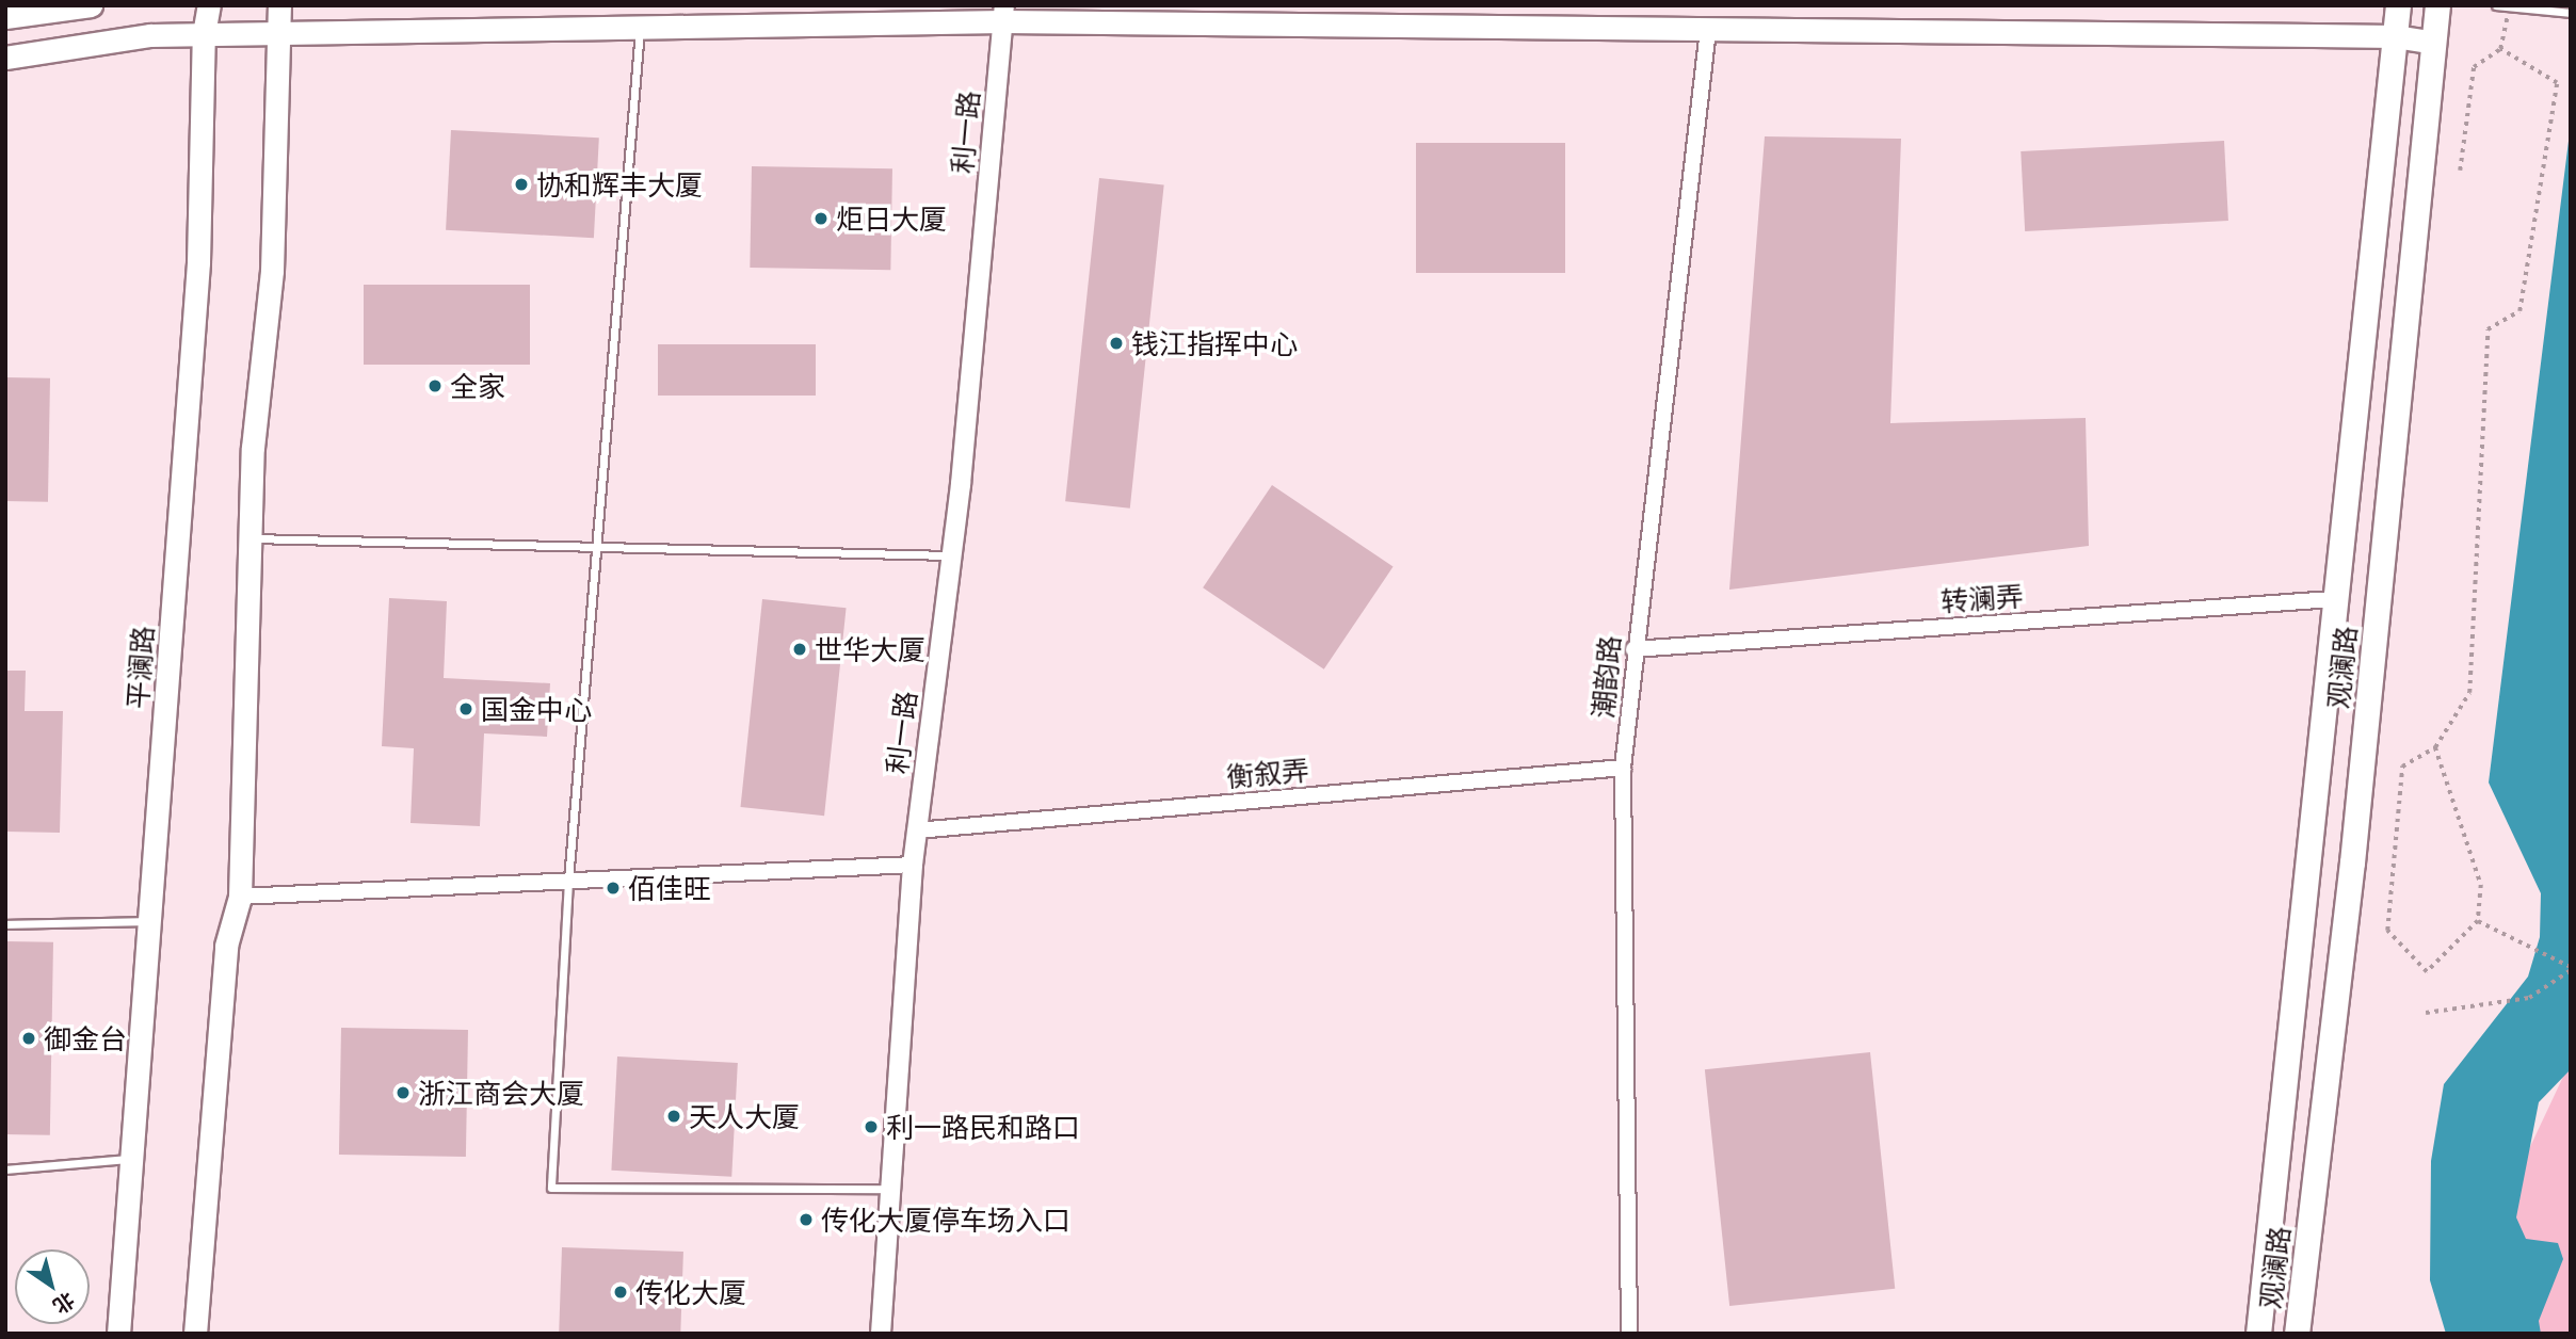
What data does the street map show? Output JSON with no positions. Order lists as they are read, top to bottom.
{
  "streets": {
    "main road": ["平澜路", "观澜路"],
    "street": [
      "利一路",
      "转澜弄",
      "潮韵路",
      "衡叙弄"
    ]
  },
  "crossings": [
    ["利一路", "衡叙弄"],
    ["转澜弄", "观澜路"],
    ["转澜弄", "潮韵路"],
    ["潮韵路", "衡叙弄"]
  ],
  "places": [
    "协和辉丰大厦",
    "炬日大厦",
    "钱江指挥中心",
    "全家",
    "世华大厦",
    "国金中心",
    "佰佳旺",
    "御金台",
    "浙江商会大厦",
    "天人大厦",
    "利一路民和路口",
    "传化大厦停车场入口",
    "传化大厦"
  ],
  "north": "bottom right"
}
